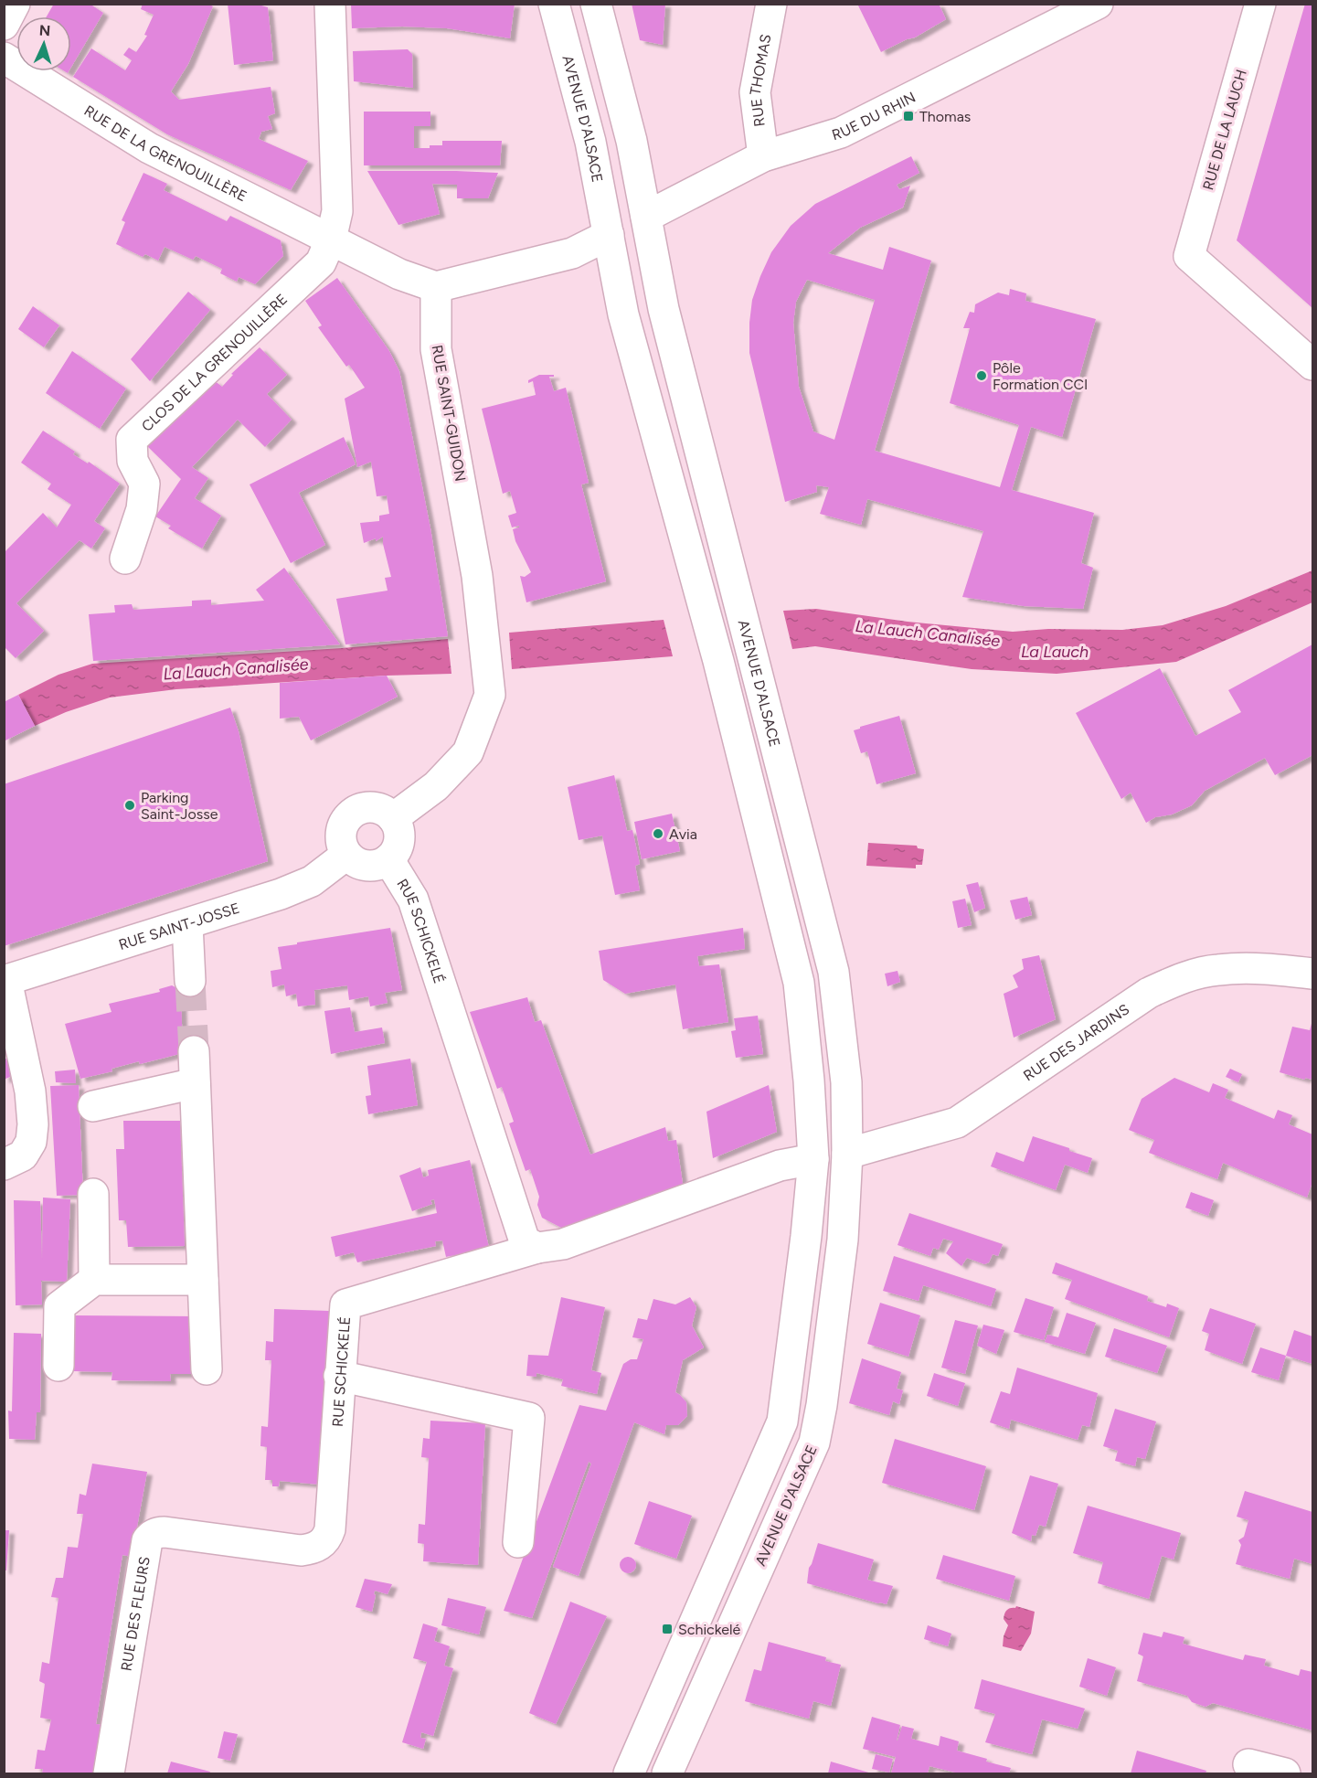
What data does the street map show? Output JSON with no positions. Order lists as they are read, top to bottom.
{
  "streets": {
    "street": [
      "RUE THOMAS",
      "RUE DU RHIN",
      "AVENUE D'ALSACE",
      "RUE DE LA LAUCH",
      "RUE DE LA GRENOUILLÈRE",
      "CLOS DE LA GRENOUILLÈRE",
      "RUE SAINT-GUIDON",
      "RUE SAINT-JOSSE",
      "RUE SCHICKELÉ",
      "RUE DES JARDINS",
      "RUE DES FLEURS"
    ]
  },
  "crossings": [
    ["RUE THOMAS", "RUE DU RHIN"],
    ["RUE DU RHIN", "AVENUE D'ALSACE"],
    ["AVENUE D'ALSACE", "RUE SCHICKELÉ"],
    ["AVENUE D'ALSACE", "RUE DES JARDINS"],
    ["RUE DE LA GRENOUILLÈRE", "CLOS DE LA GRENOUILLÈRE"],
    ["RUE SAINT-GUIDON", "RUE SAINT-JOSSE"],
    ["RUE SAINT-GUIDON", "RUE SCHICKELÉ"],
    ["RUE SAINT-JOSSE", "RUE SCHICKELÉ"],
    ["RUE SCHICKELÉ", "RUE DES FLEURS"]
  ],
  "water": ["La Lauch Canalisée", "La Lauch"],
  "places": {
    "transit": ["Thomas", "Schickelé"],
    "other": ["Pôle Formation CCI", "Parking Saint-Josse", "Avia"]
  },
  "north": "top"
}
